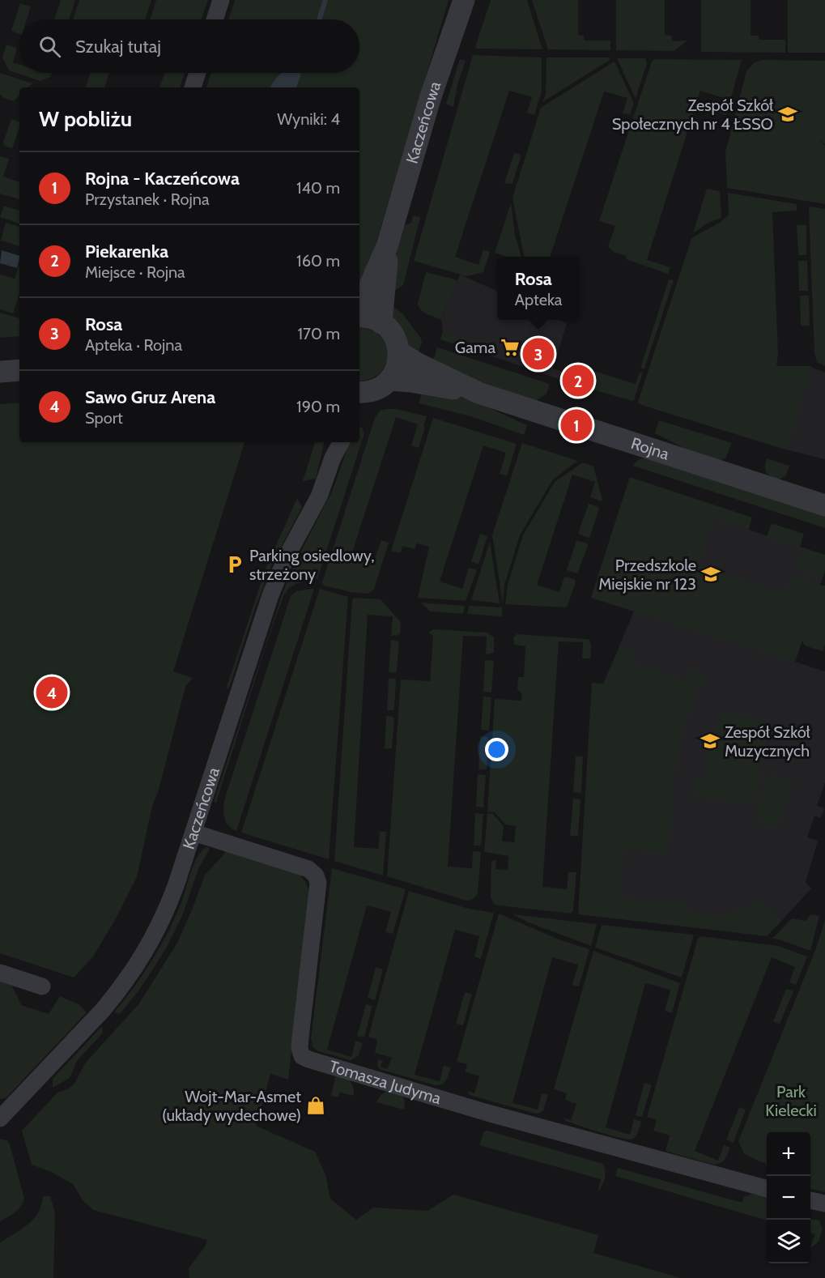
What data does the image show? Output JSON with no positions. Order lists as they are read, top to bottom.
{
  "streets": {
    "street": ["Kaczeńcowa", "Rojna", "Tomasza Judyma"]
  },
  "crossings": [
    ["Kaczeńcowa", "Tomasza Judyma"]
  ],
  "parks": ["Park Kielecki"],
  "places": {
    "school or university": ["Zespół Szkół Społecznych nr 4 ŁSSO", "Przedszkole Miejskie nr 123", "Zespół Szkół Muzycznych"],
    "supermarket": ["Gama"],
    "parking": ["Parking osiedlowy, strzeżony"],
    "shop": ["Wojt-Mar-Asmet (układy wydechowe)"]
  },
  "page": {
    "search": "Szukaj tutaj",
    "heading": ["W pobliżu", "Wyniki: 4"],
    "list": [
      {
        "mark": "1",
        "name": "Rojna - Kaczeńcowa",
        "note": "Przystanek · Rojna",
        "value": "140 m"
      },
      {
        "mark": "2",
        "name": "Piekarenka",
        "note": "Miejsce · Rojna",
        "value": "160 m"
      },
      {
        "mark": "3",
        "name": "Rosa",
        "note": "Apteka · Rojna",
        "value": "170 m"
      },
      {
        "mark": "4",
        "name": "Sawo Gruz Arena",
        "note": "Sport",
        "value": "190 m"
      }
    ],
    "popup": ["Rosa", "Apteka"],
    "pins": [
      "3",
      "2",
      "1",
      "4"
    ],
    "map_buttons": ["+", "−"]
  }
}
